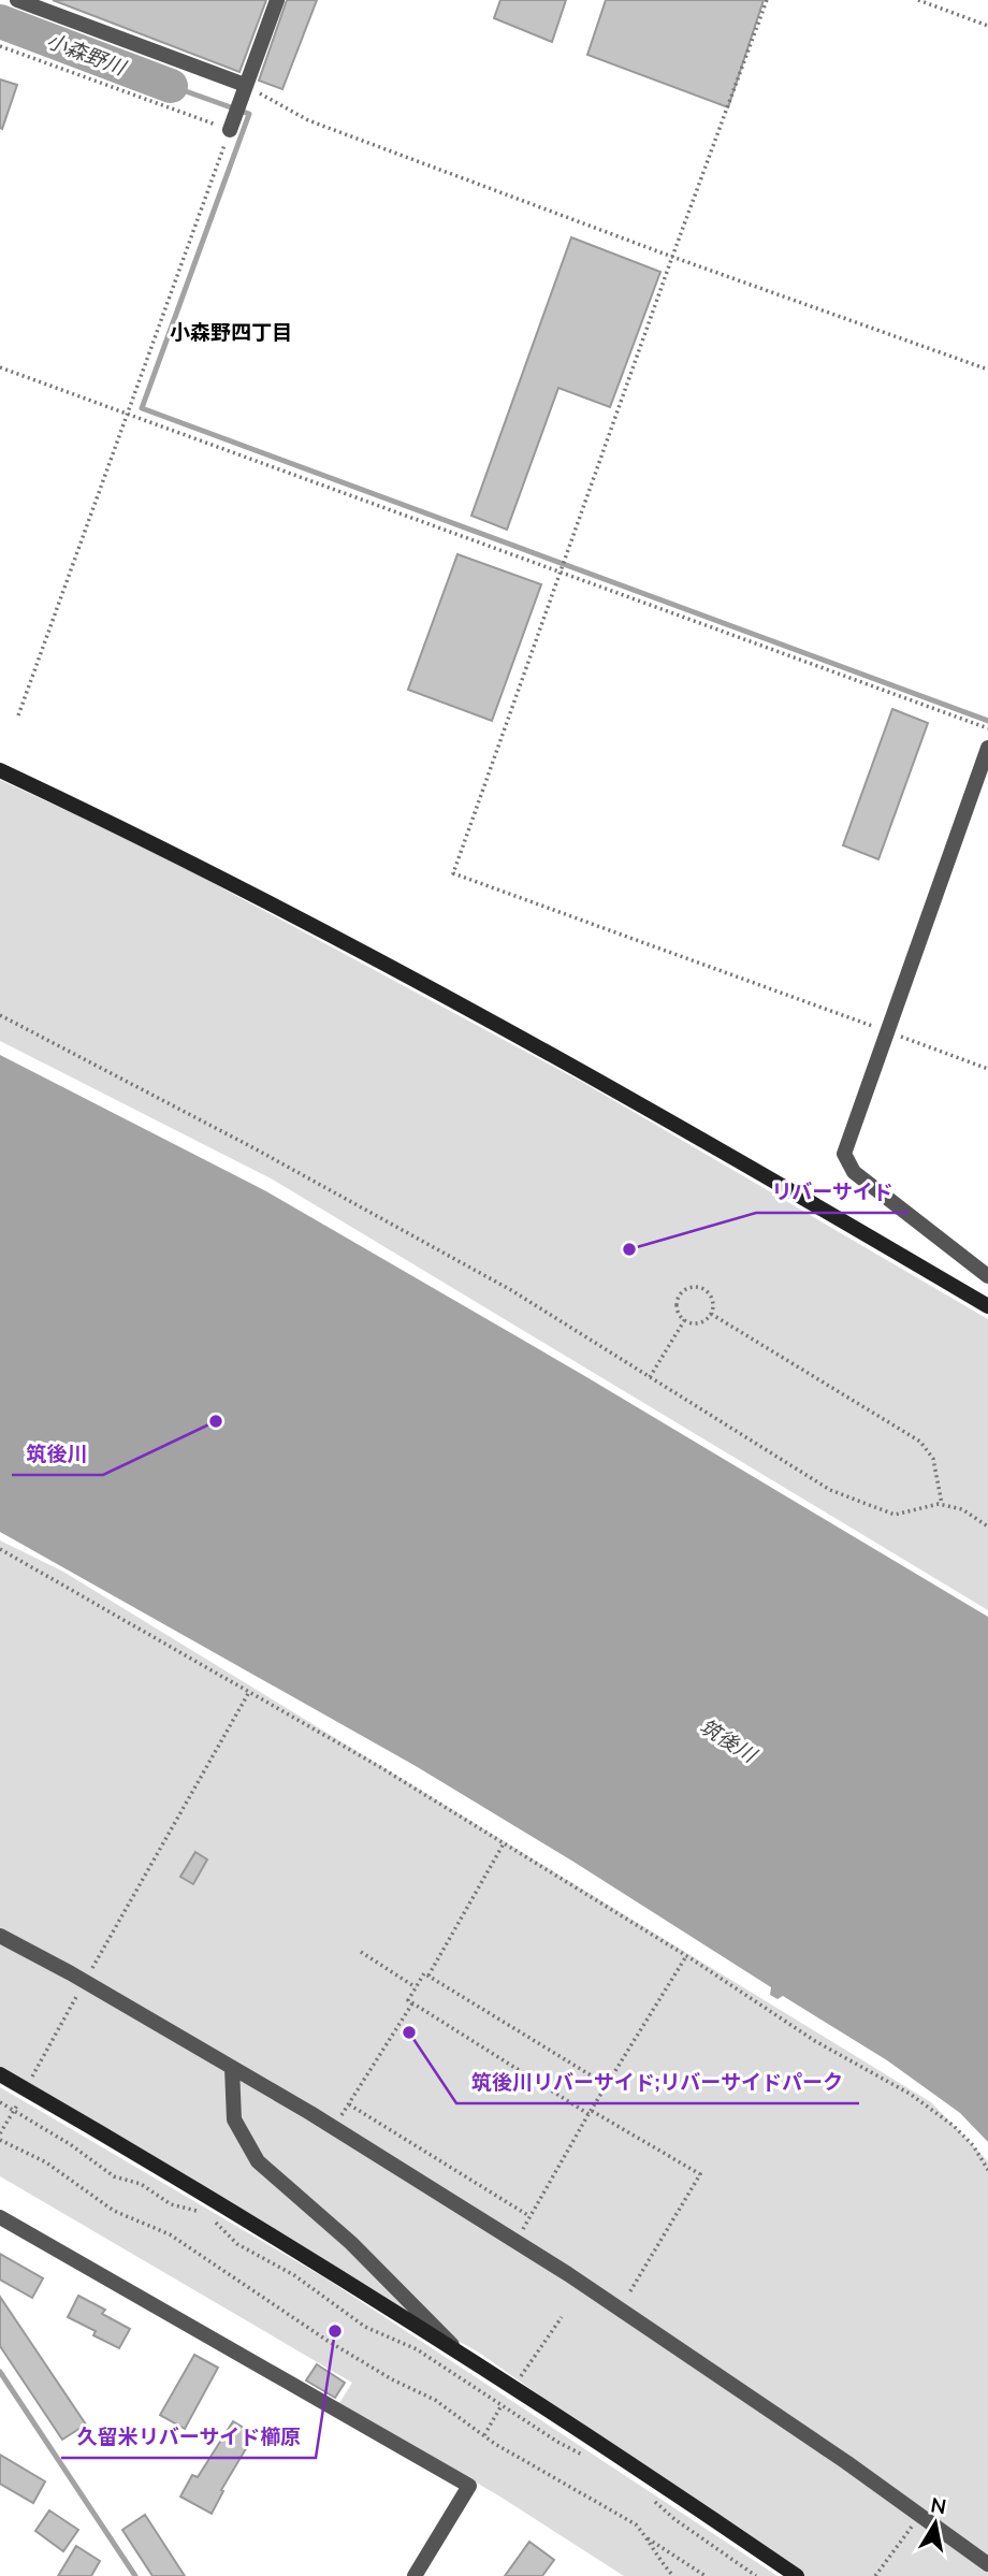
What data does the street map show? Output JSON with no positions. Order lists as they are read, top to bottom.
{
  "districts": ["小森野四丁目"],
  "water": ["小森野川", "筑後川"],
  "places": [
    "リバーサイド",
    "筑後川",
    "筑後川リバーサイド;リバーサイドパーク",
    "久留米リバーサイド櫛原"
  ],
  "north": "top"
}
